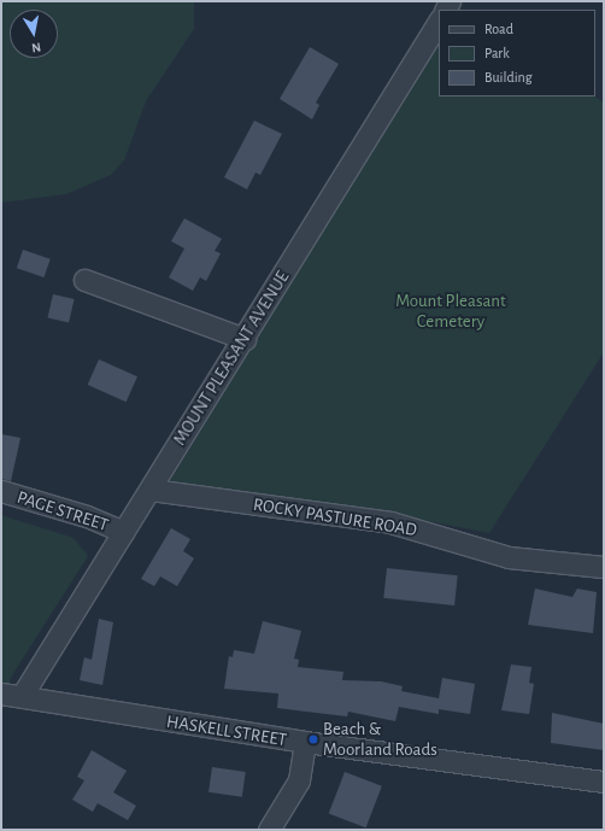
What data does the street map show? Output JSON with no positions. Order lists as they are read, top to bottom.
{
  "streets": {
    "street": [
      "MOUNT PLEASANT AVENUE",
      "PAGE STREET",
      "ROCKY PASTURE ROAD",
      "HASKELL STREET"
    ]
  },
  "crossings": [
    ["MOUNT PLEASANT AVENUE", "PAGE STREET"],
    ["MOUNT PLEASANT AVENUE", "ROCKY PASTURE ROAD"],
    ["MOUNT PLEASANT AVENUE", "HASKELL STREET"]
  ],
  "parks": ["Mount Pleasant Cemetery"],
  "places": ["Beach & Moorland Roads"],
  "legend": ["Road", "Park", "Building"],
  "north": "bottom"
}
